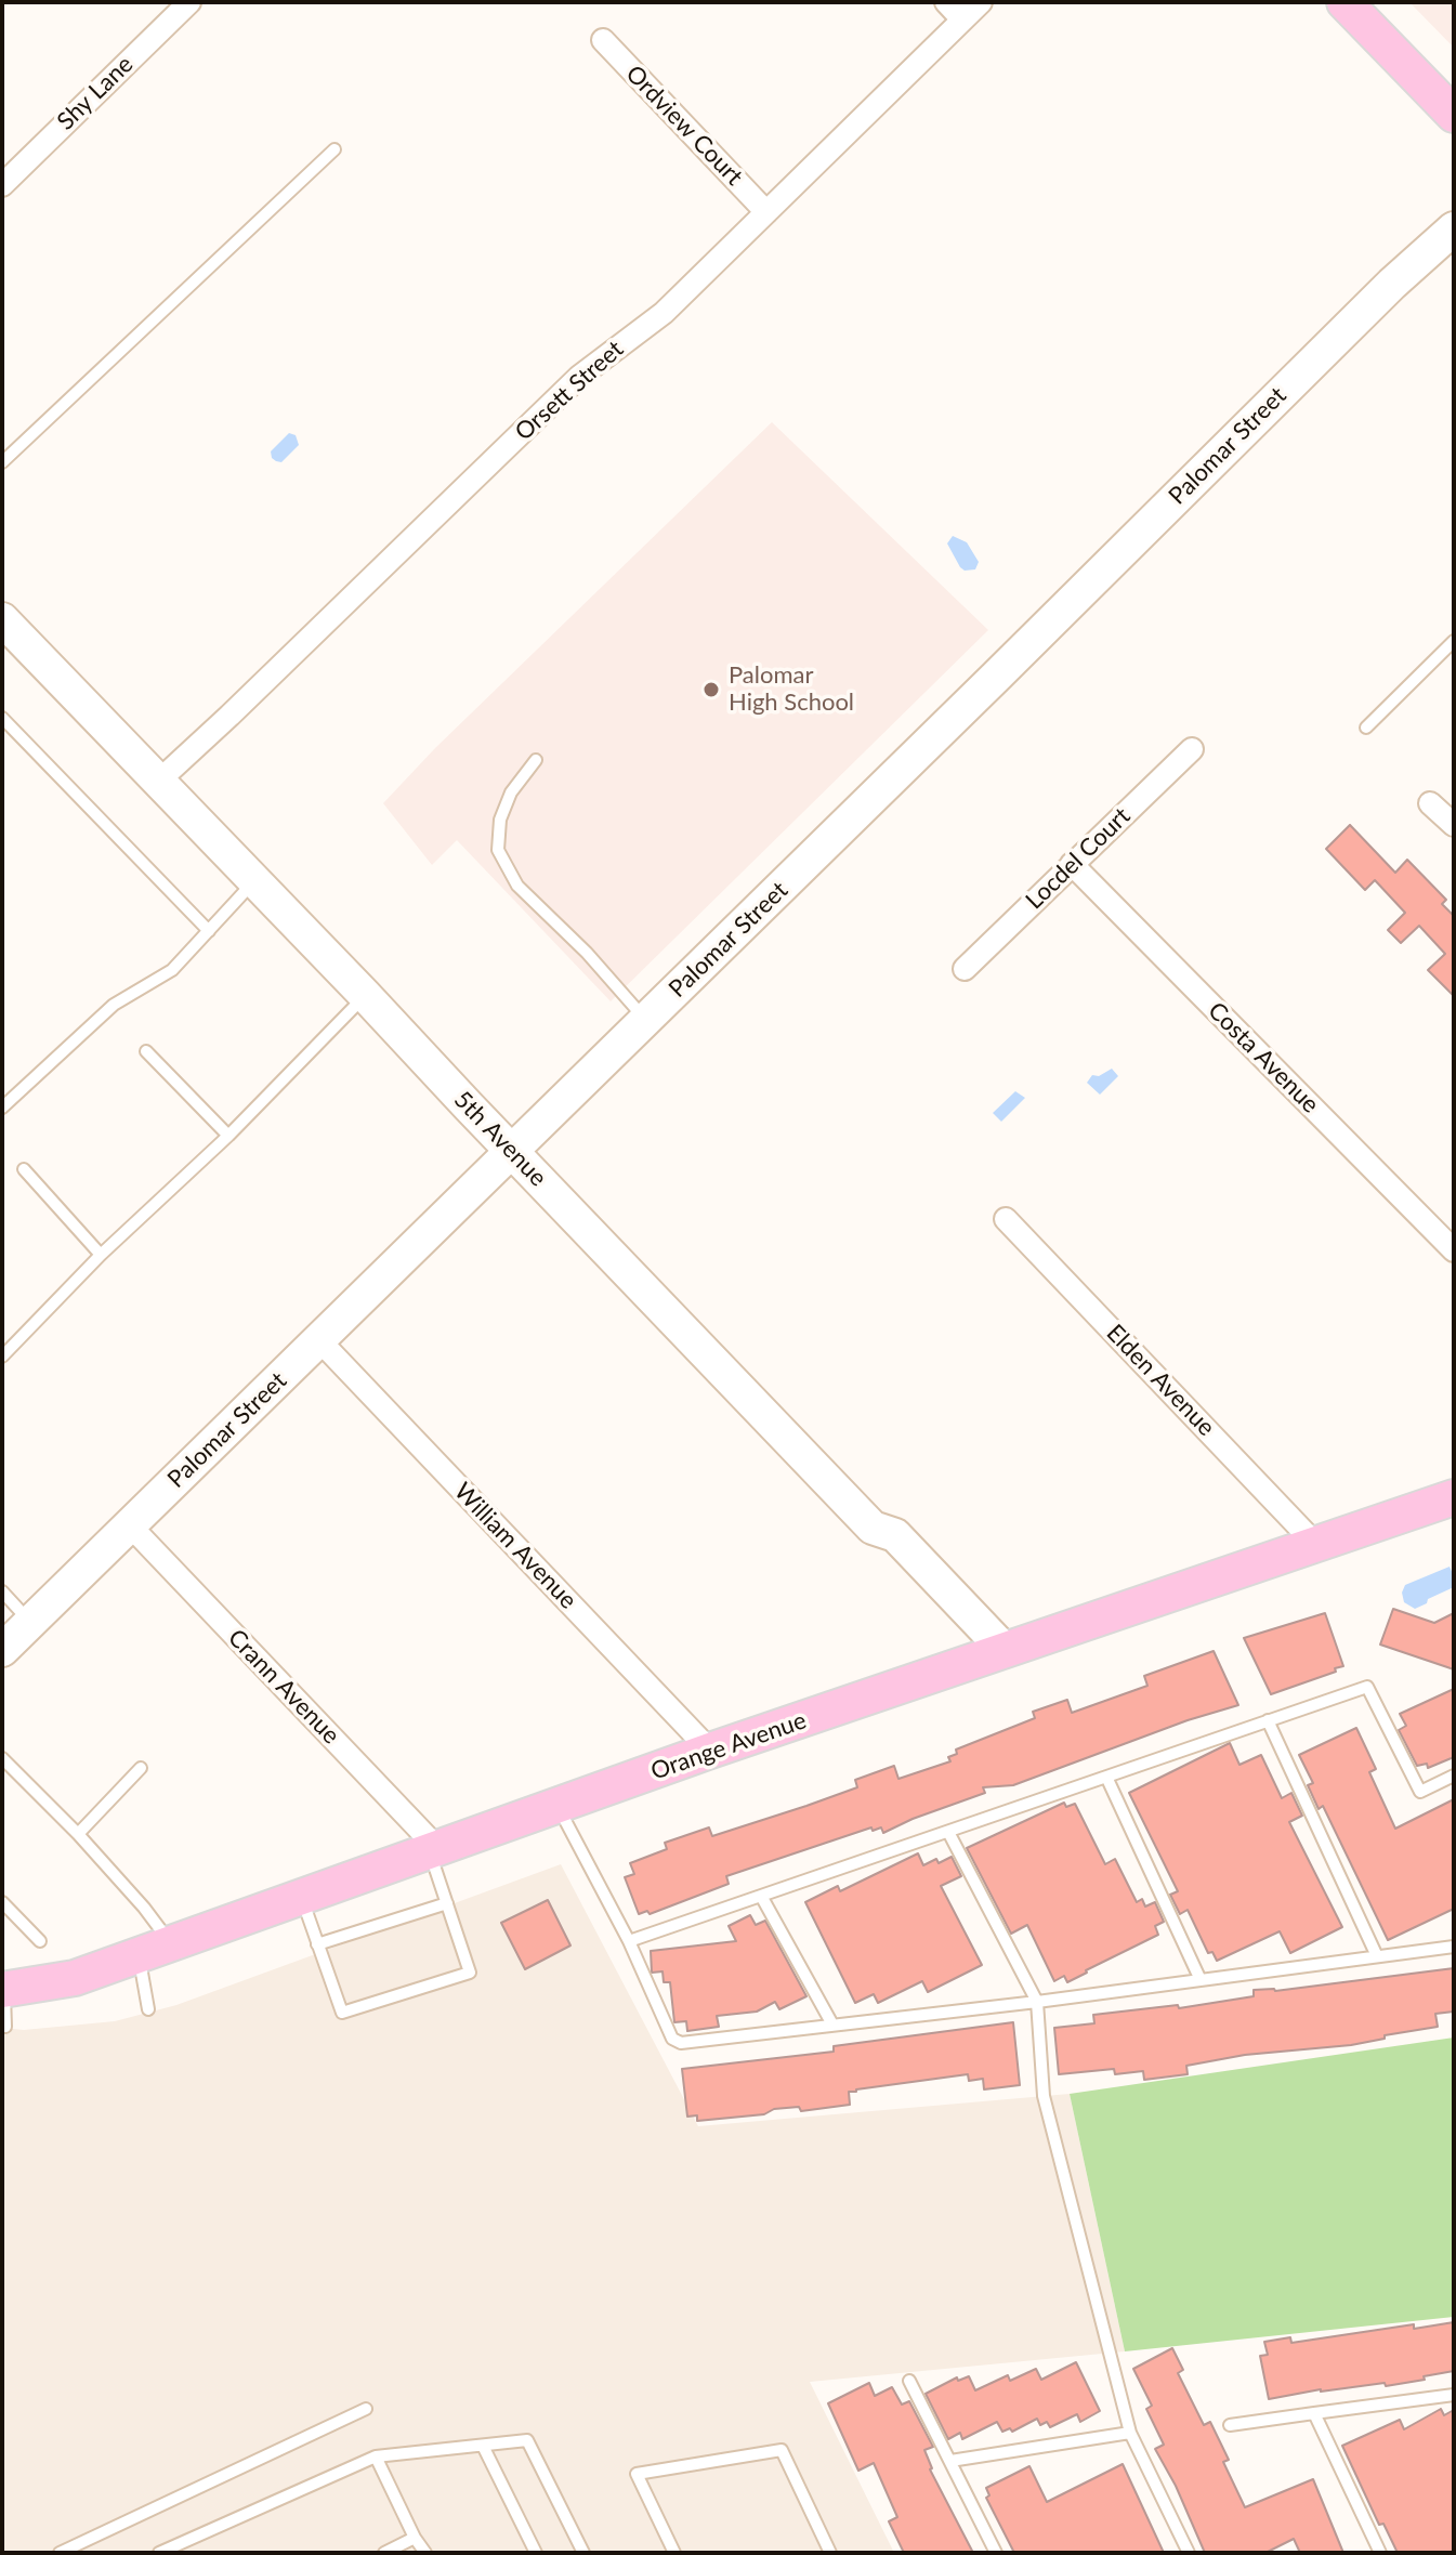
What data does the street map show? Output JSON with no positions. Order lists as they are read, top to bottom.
{
  "streets": {
    "main road": ["Palomar Street", "5th Avenue", "Orange Avenue"],
    "street": [
      "Shy Lane",
      "Ordview Court",
      "Orsett Street",
      "Locdel Court",
      "Costa Avenue",
      "Elden Avenue",
      "William Avenue",
      "Crann Avenue"
    ]
  },
  "crossings": [
    ["Ordview Court", "Orsett Street"],
    ["Orsett Street", "5th Avenue"],
    ["Palomar Street", "5th Avenue"],
    ["Palomar Street", "William Avenue"],
    ["Palomar Street", "Crann Avenue"],
    ["Locdel Court", "Costa Avenue"],
    ["5th Avenue", "Orange Avenue"],
    ["Elden Avenue", "Orange Avenue"],
    ["William Avenue", "Orange Avenue"],
    ["Crann Avenue", "Orange Avenue"]
  ],
  "places": ["Palomar High School"]
}
